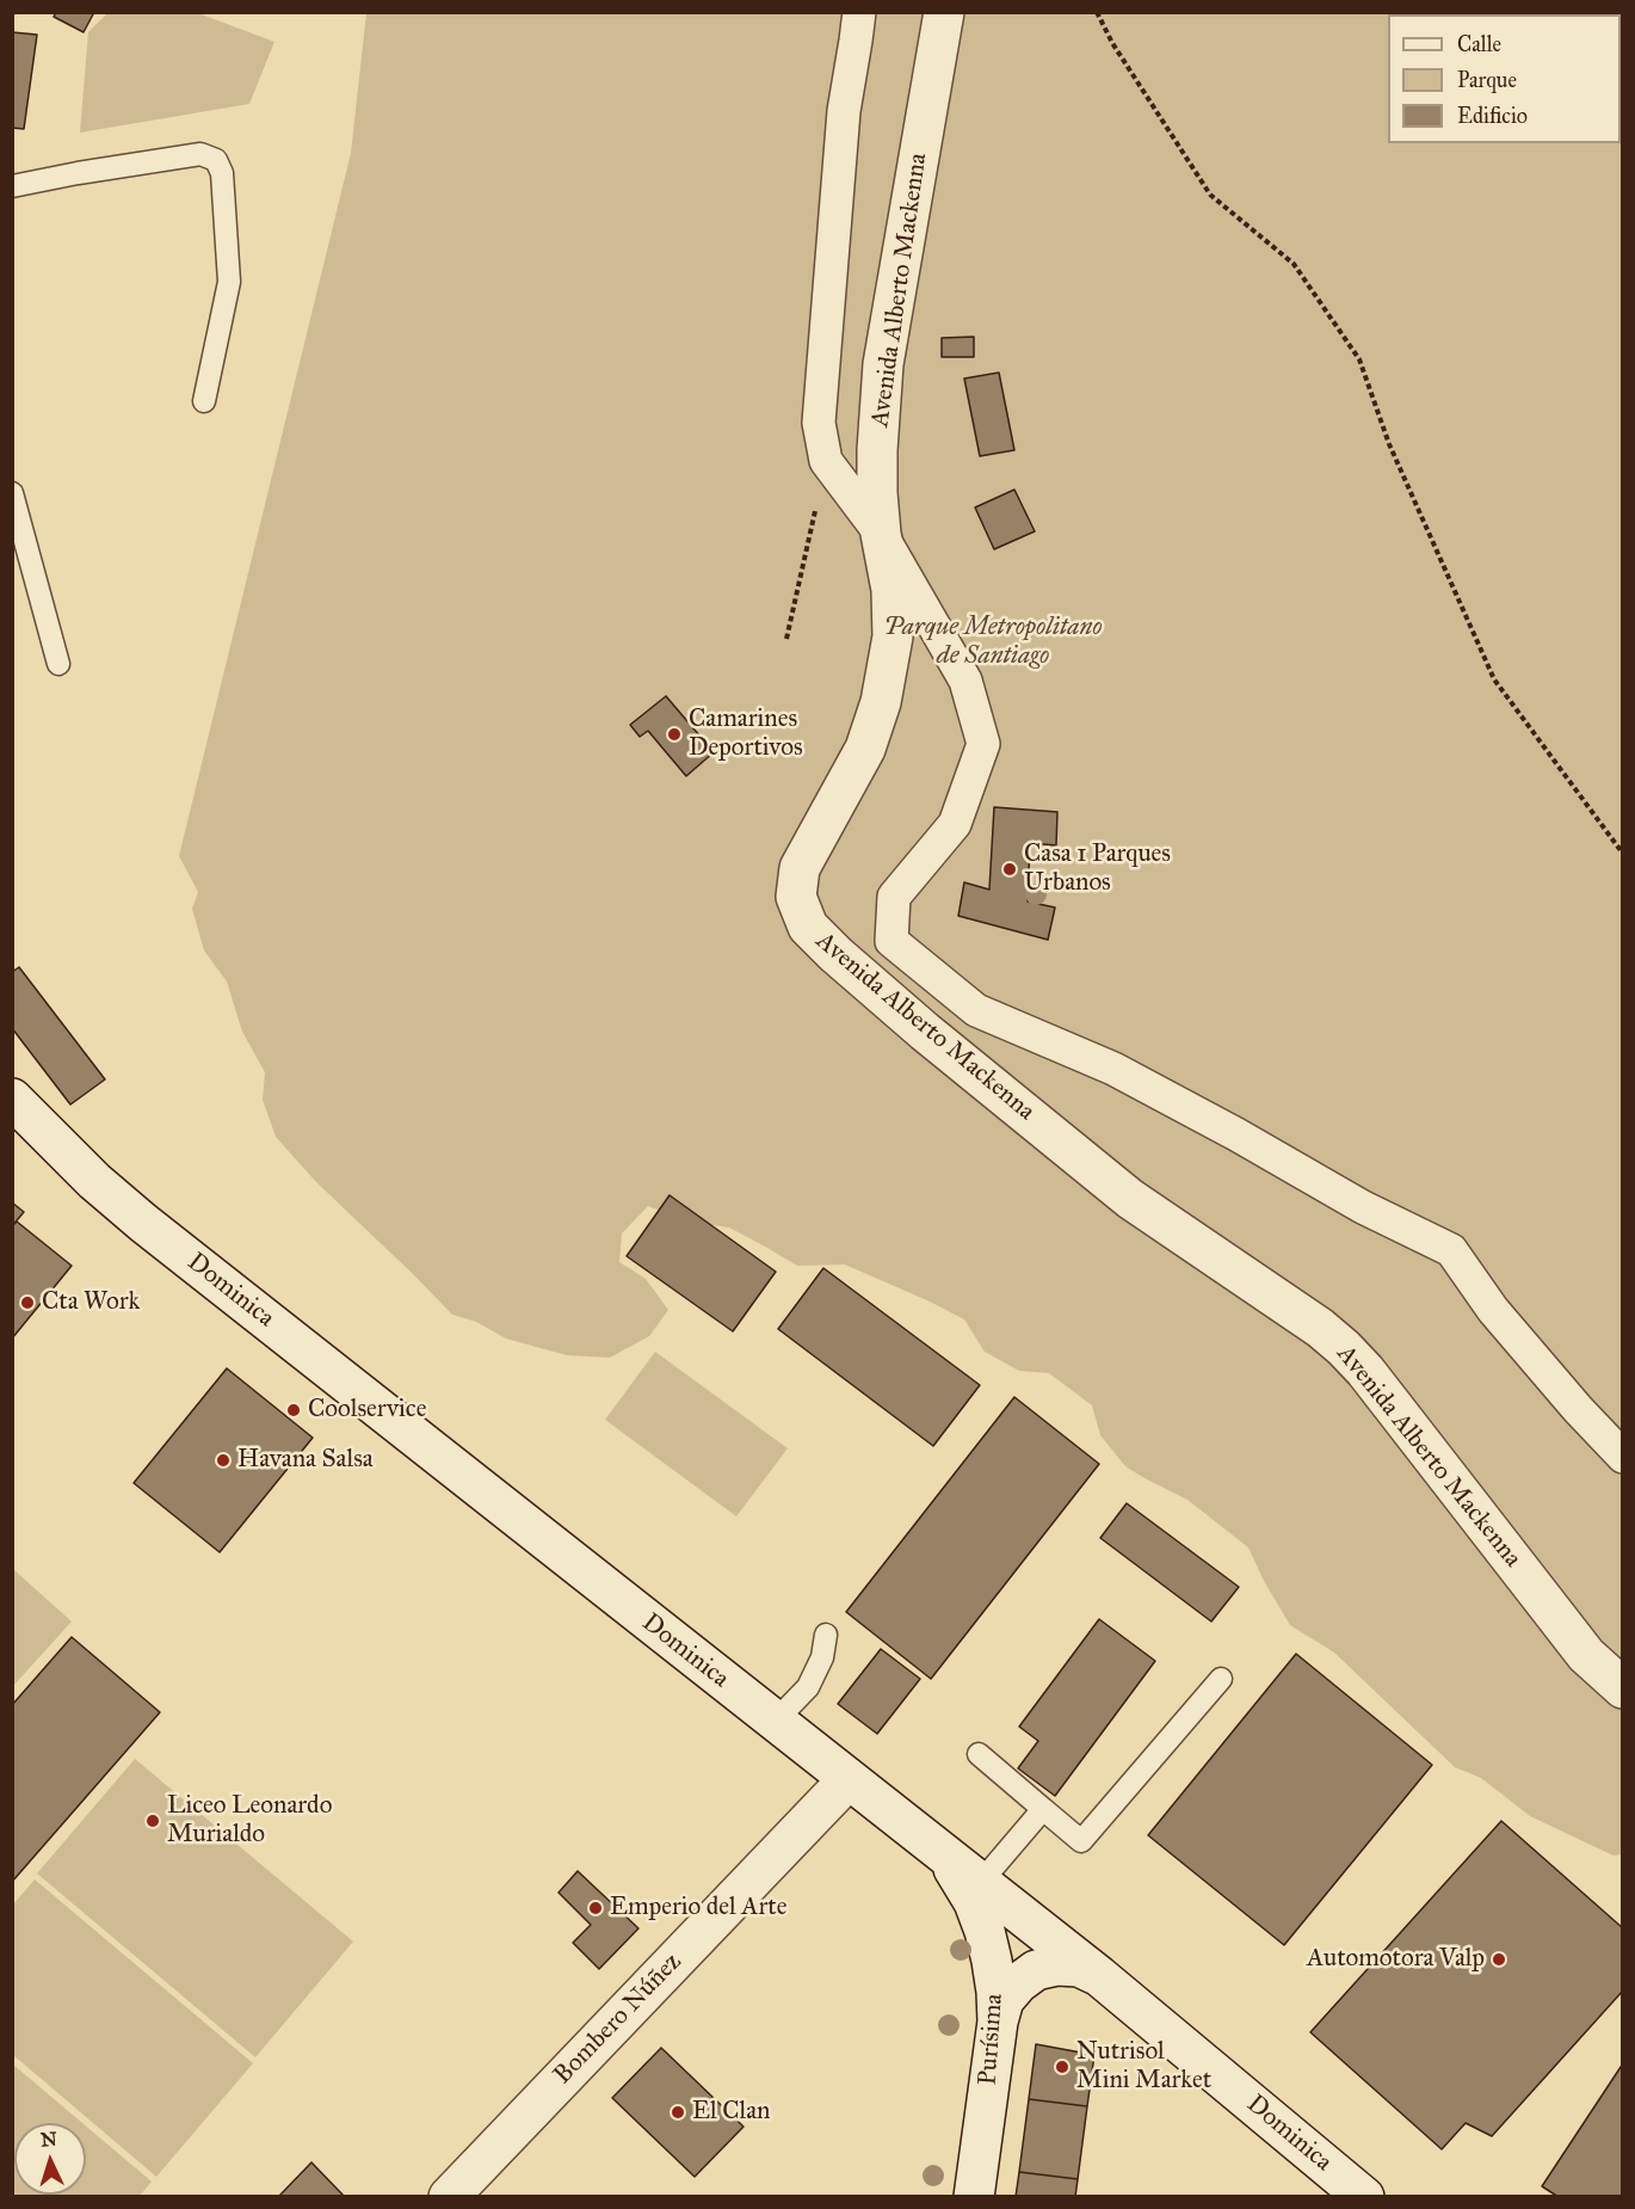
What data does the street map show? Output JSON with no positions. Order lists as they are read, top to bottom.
{
  "streets": {
    "street": [
      "Avenida Alberto Mackenna",
      "Dominica",
      "Bombero Núñez",
      "Purísima"
    ]
  },
  "crossings": [
    ["Dominica", "Bombero Núñez"],
    ["Dominica", "Purísima"]
  ],
  "parks": ["Parque Metropolitano de Santiago"],
  "places": [
    "Camarines Deportivos",
    "Casa 1 Parques Urbanos",
    "Cta Work",
    "Coolservice",
    "Havana Salsa",
    "Liceo Leonardo Murialdo",
    "Emperio del Arte",
    "Automotora Valp",
    "Nutrisol Mini Market",
    "El Clan"
  ],
  "legend": ["Calle", "Parque", "Edificio"],
  "north": "top"
}
